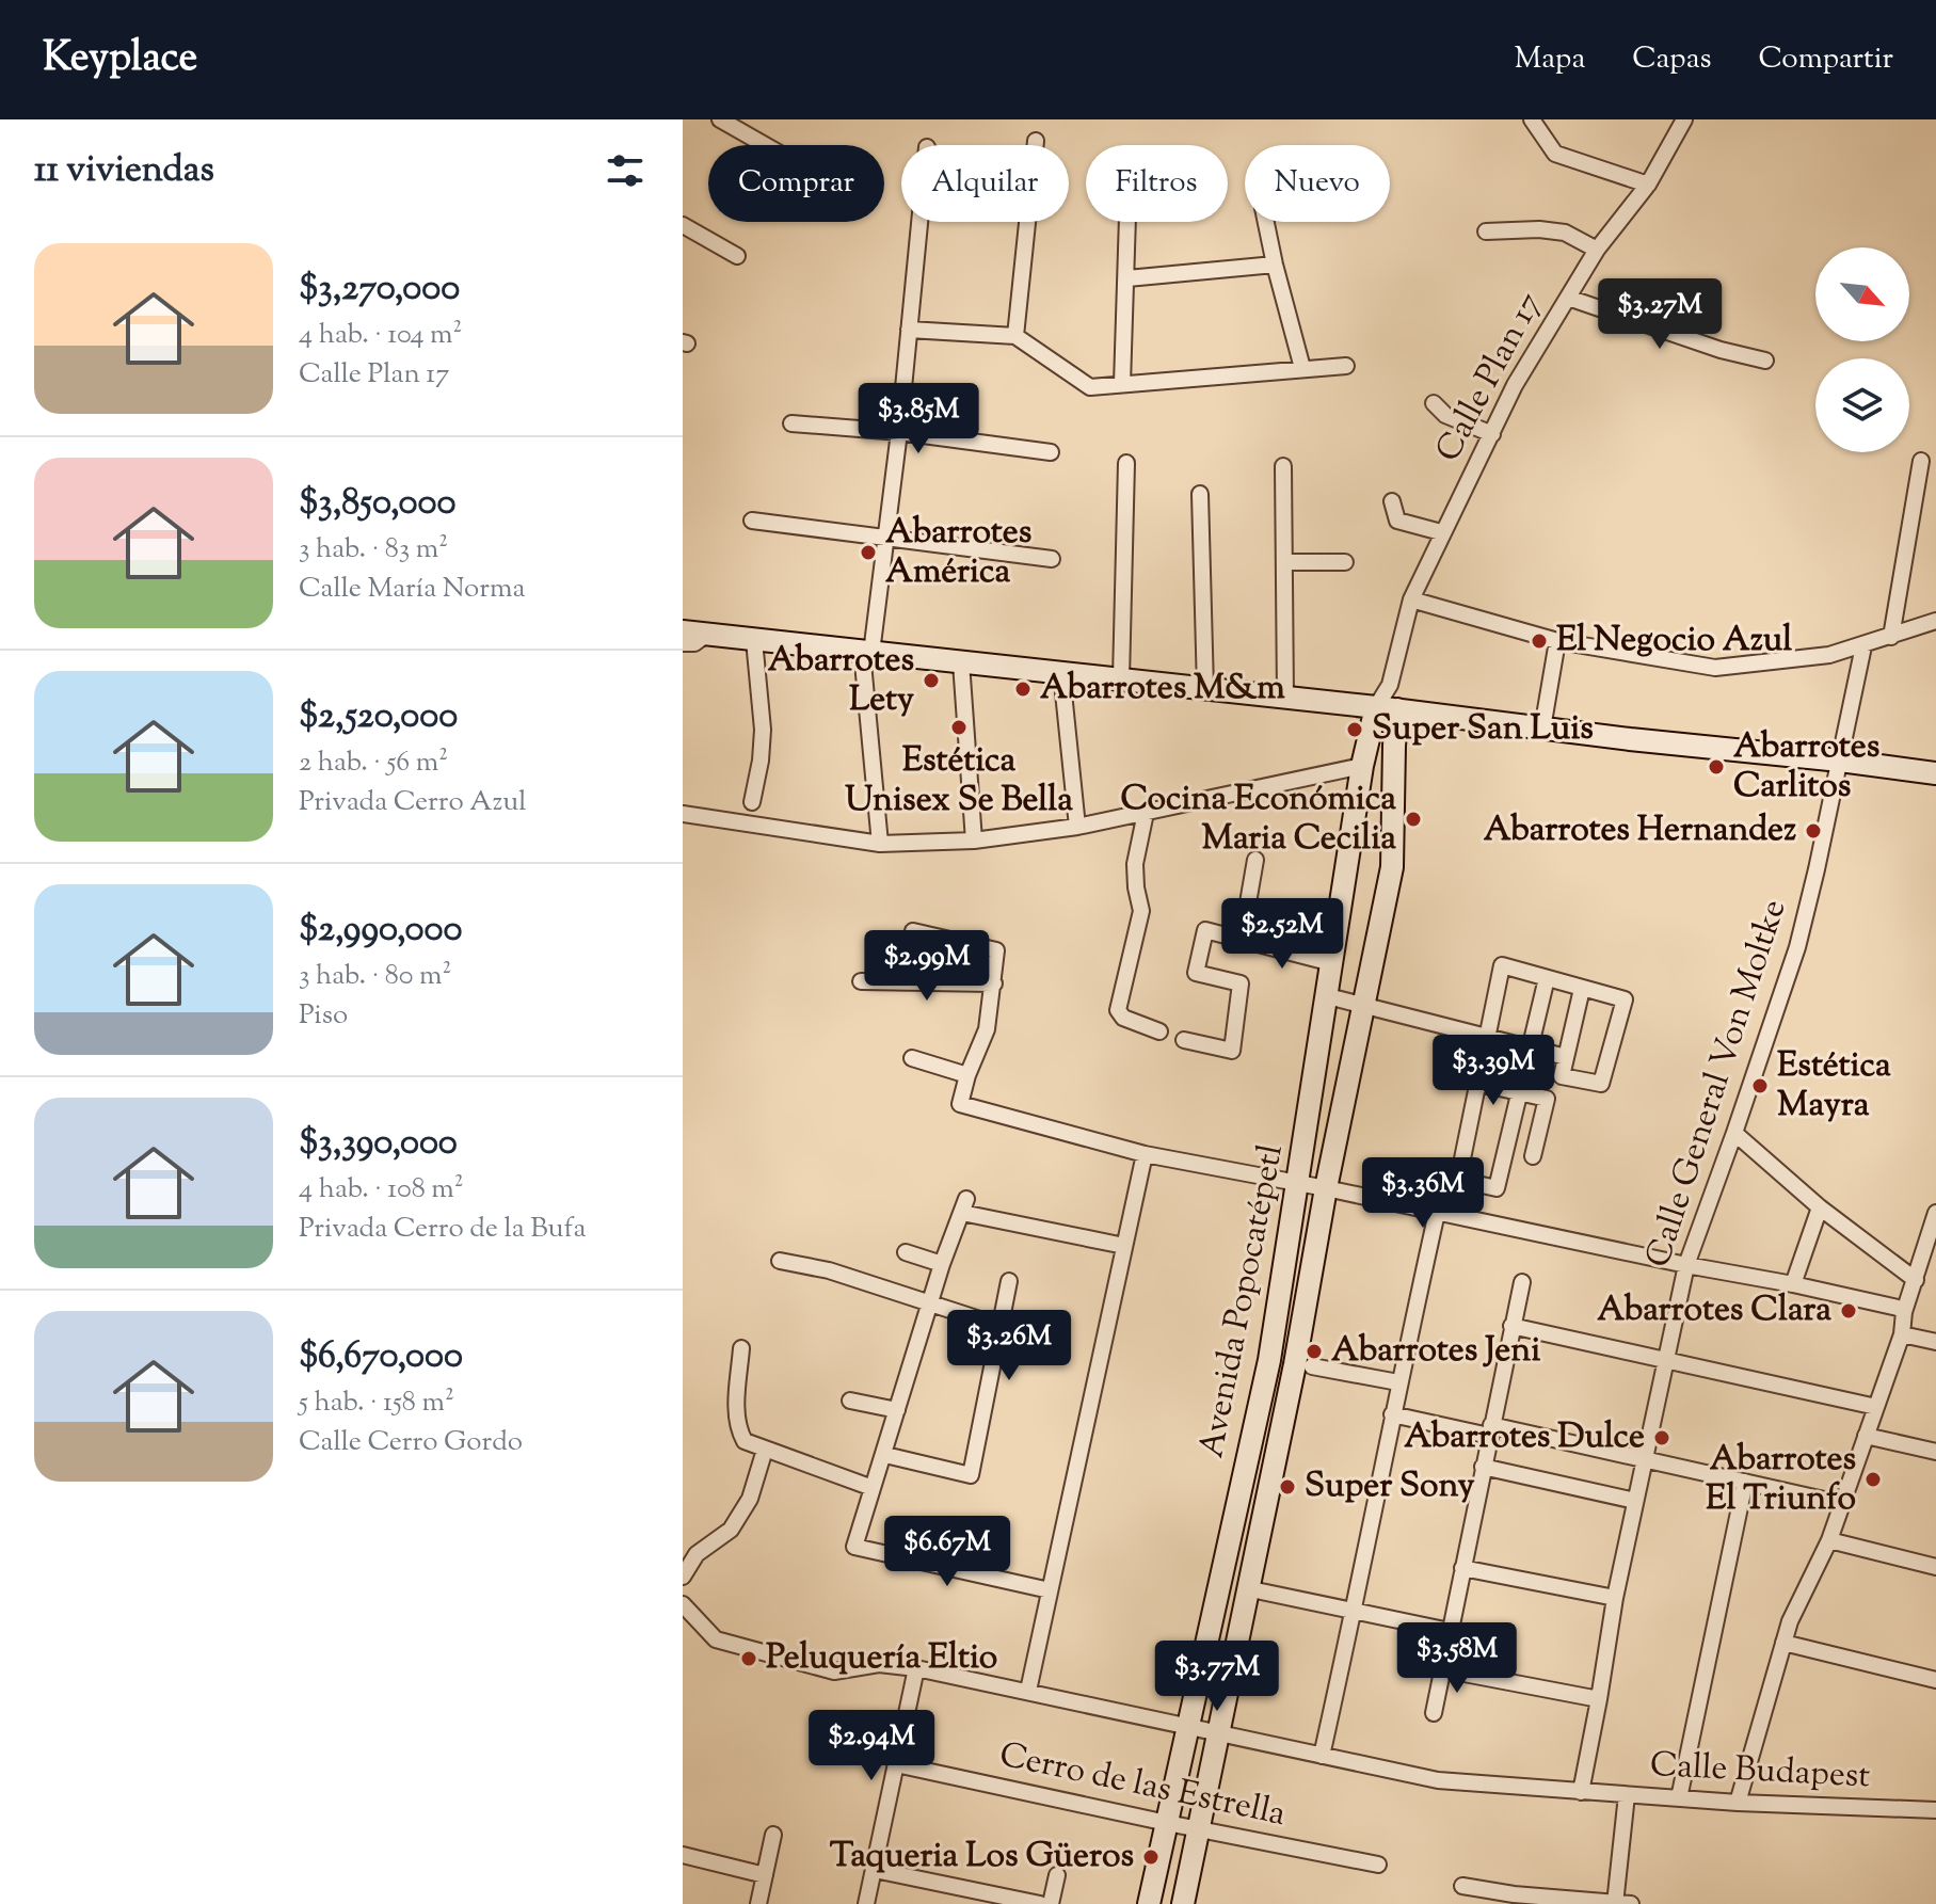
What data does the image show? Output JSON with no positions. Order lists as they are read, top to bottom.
{
  "streets": {
    "street": [
      "Calle Plan 17",
      "Calle General Von Moltke",
      "Avenida Popocatépetl",
      "Calle Budapest",
      "Cerro de las Estrella"
    ]
  },
  "crossings": [
    ["Calle Plan 17", "Avenida Popocatépetl"],
    ["Calle General Von Moltke", "Calle Budapest"],
    ["Avenida Popocatépetl", "Calle Budapest"],
    ["Avenida Popocatépetl", "Cerro de las Estrella"]
  ],
  "places": [
    "Abarrotes América",
    "El Negocio Azul",
    "Abarrotes Lety",
    "Abarrotes M&m",
    "Estética Unisex Se Bella",
    "Super San Luis",
    "Abarrotes Carlitos",
    "Cocina Económica Maria Cecilia",
    "Abarrotes Hernandez",
    "Estética Mayra",
    "Abarrotes Clara",
    "Abarrotes Jeni",
    "Abarrotes Dulce",
    "Abarrotes El Triunfo",
    "Super Sony",
    "Peluquería Eltio",
    "Taqueria Los Güeros"
  ],
  "north": "bottom right",
  "page": {
    "header": "Keyplace",
    "nav": ["Mapa", "Capas", "Compartir"],
    "heading": "11 viviendas",
    "chip": [
      "Comprar",
      "Alquilar",
      "Filtros",
      "Nuevo"
    ],
    "list": [
      {
        "name": "$3,270,000",
        "note": "4 hab. · 104 m² · Calle Plan 17"
      },
      {
        "name": "$3,850,000",
        "note": "3 hab. · 83 m² · Calle María Norma"
      },
      {
        "name": "$2,520,000",
        "note": "2 hab. · 56 m² · Privada Cerro Azul"
      },
      {
        "name": "$2,990,000",
        "note": "3 hab. · 80 m² · Piso"
      },
      {
        "name": "$3,390,000",
        "note": "4 hab. · 108 m² · Privada Cerro de la Bufa"
      },
      {
        "name": "$6,670,000",
        "note": "5 hab. · 158 m² · Calle Cerro Gordo"
      }
    ],
    "price": [
      "$3.27M",
      "$3.85M",
      "$2.52M",
      "$2.99M",
      "$3.39M",
      "$3.36M",
      "$3.26M",
      "$6.67M",
      "$3.58M",
      "$3.77M",
      "$2.94M"
    ]
  }
}
